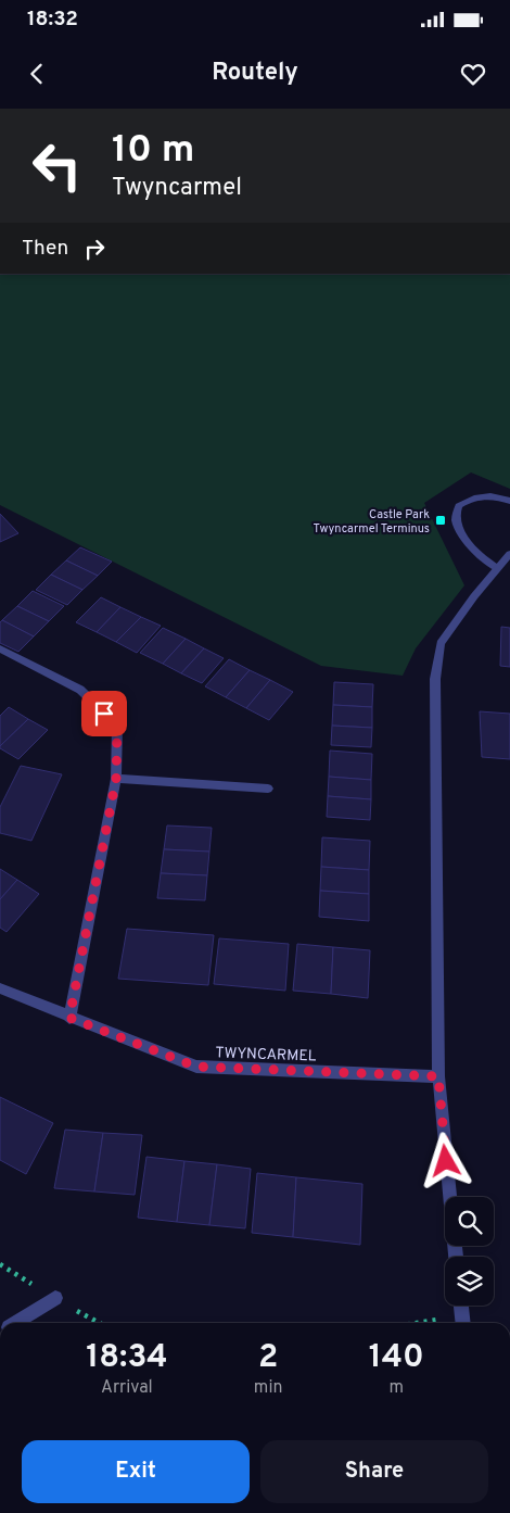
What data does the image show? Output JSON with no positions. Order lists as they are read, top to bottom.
{
  "streets": {
    "street": ["TWYNCARMEL"]
  },
  "places": {
    "transit": ["Castle Park Twyncarmel Terminus"]
  },
  "page": {
    "status": "18:32",
    "header": "Routely",
    "turn": ["10 m", "Twyncarmel"],
    "then": "Then",
    "eta": [
      "18:34",
      "Arrival",
      "2",
      "min",
      "140",
      "m"
    ],
    "buttons": ["Exit", "Share"]
  }
}
